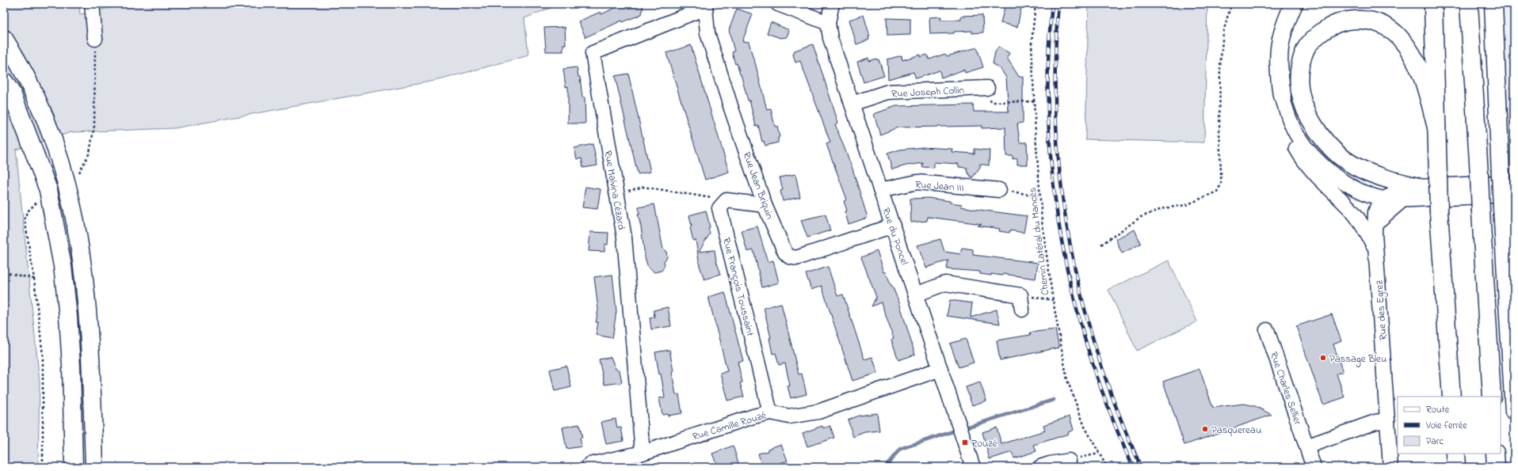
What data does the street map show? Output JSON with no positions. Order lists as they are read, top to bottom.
{
  "streets": {
    "street": [
      "Rue Joseph Collin",
      "Rue Jean Briquin",
      "Rue Jean III",
      "Rue Malvina Cézard",
      "Rue du Poncel",
      "Rue François Toussaint",
      "Rue des Egrez",
      "Rue Charles Sellier",
      "Rue Camille Rouzé"
    ],
    "path": ["Chemin Latéral du Mancès"]
  },
  "crossings": [
    ["Rue Joseph Collin", "Rue du Poncel"],
    ["Rue Jean Briquin", "Rue Malvina Cézard"],
    ["Rue Jean Briquin", "Rue du Poncel"],
    ["Rue Jean III", "Rue du Poncel"],
    ["Rue Malvina Cézard", "Rue Camille Rouzé"],
    ["Rue du Poncel", "Rue Camille Rouzé"],
    ["Rue François Toussaint", "Rue Camille Rouzé"]
  ],
  "places": {
    "other": ["Passage Bleu", "Pasquereau"],
    "transit": ["Rouzé"]
  },
  "legend": ["Route", "Voie ferrée", "Parc"]
}
